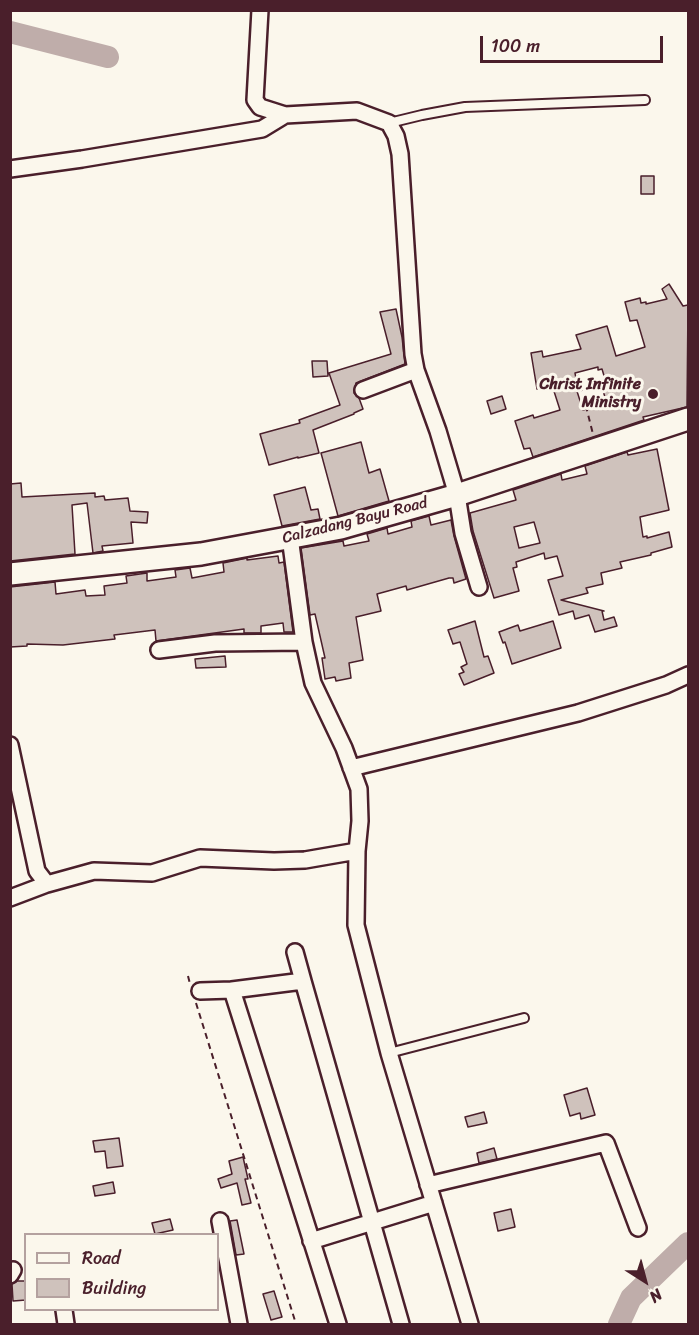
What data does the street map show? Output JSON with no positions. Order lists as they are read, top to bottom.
{
  "streets": {
    "street": ["Calzadang Bayu Road"]
  },
  "places": ["Christ Infinite Ministry"],
  "legend": ["Road", "Building"],
  "scale_bar": "100 m",
  "north": "bottom right"
}
